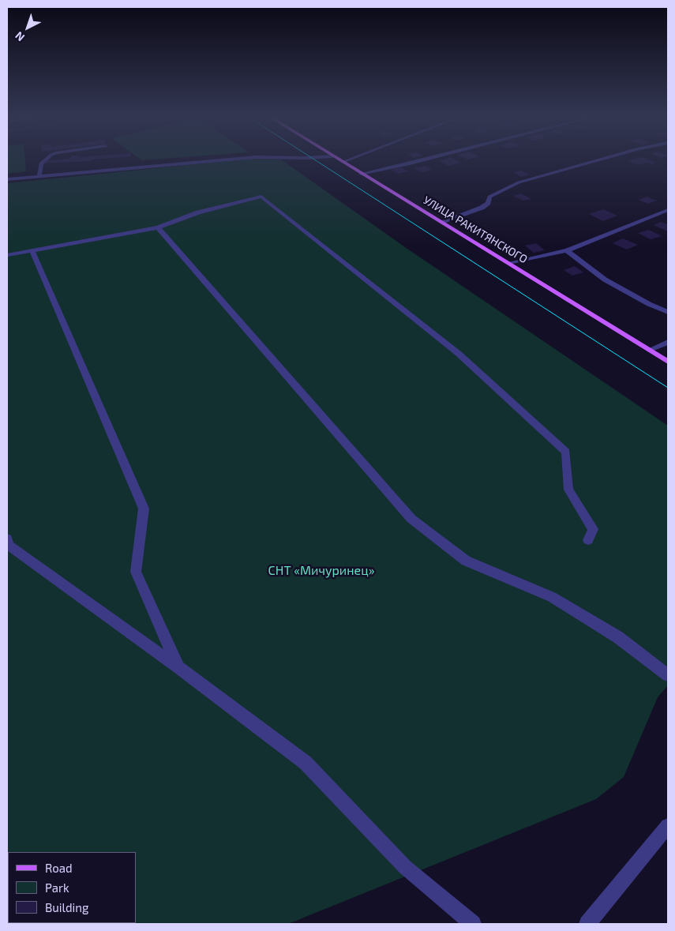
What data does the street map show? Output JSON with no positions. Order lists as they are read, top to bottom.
{
  "streets": {
    "main road": ["УЛИЦА РАКИТЯНСКОГО"]
  },
  "parks": ["СНТ «Мичуринец»"],
  "legend": ["Road", "Park", "Building"],
  "north": "bottom left"
}
